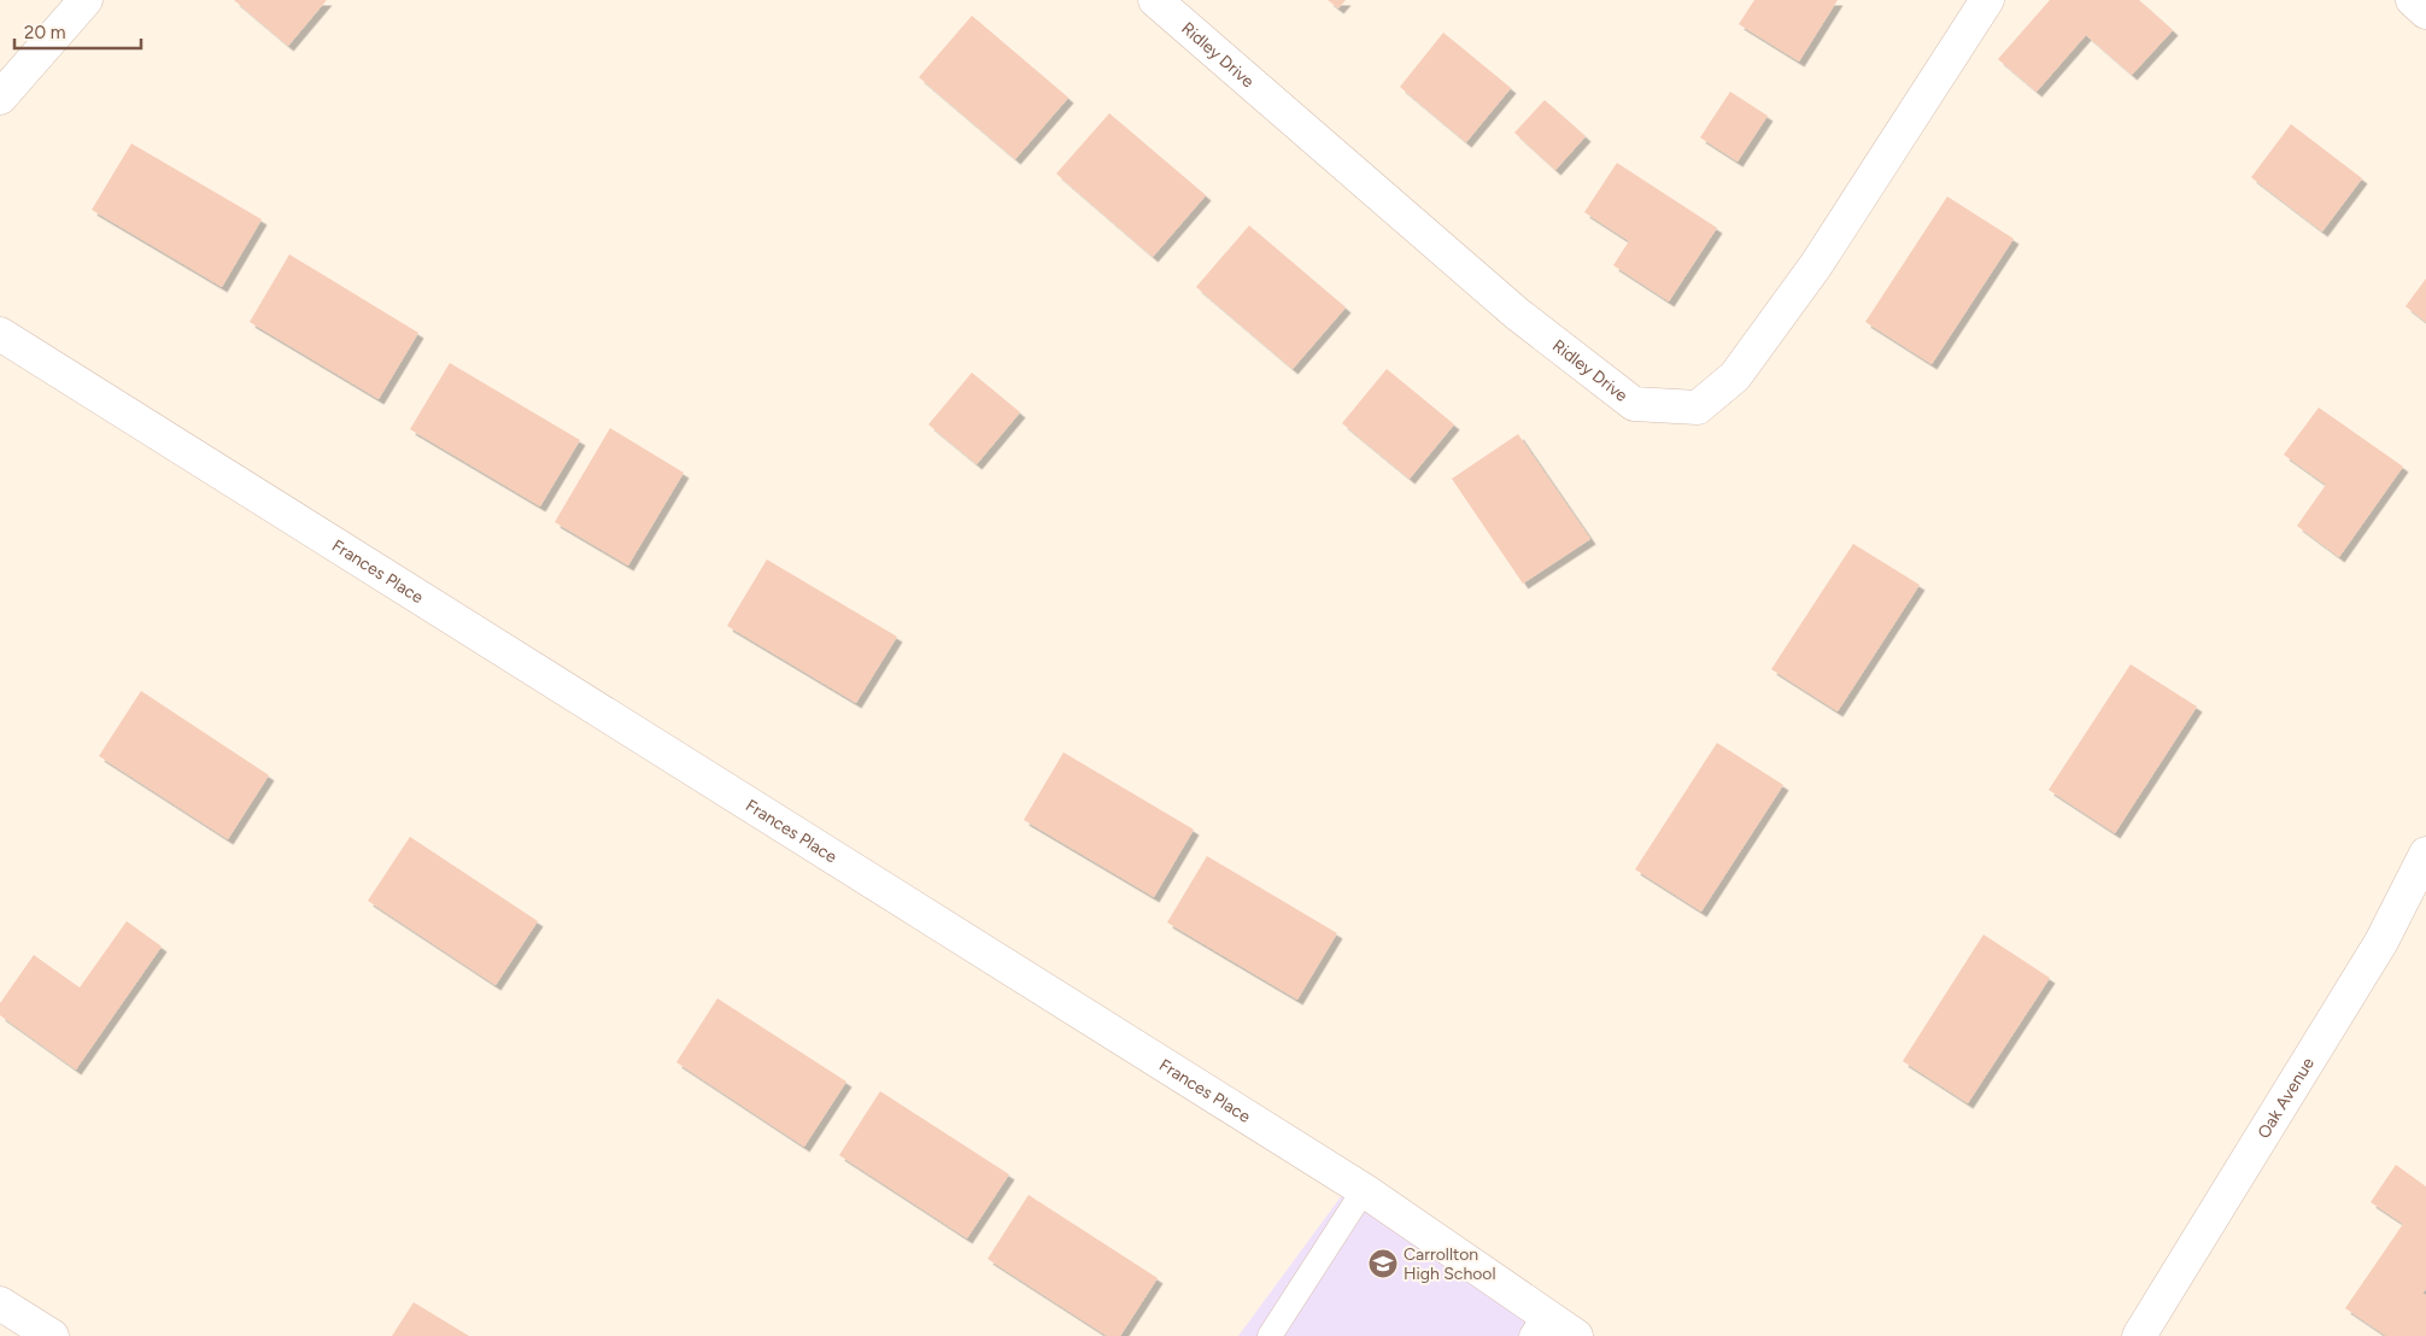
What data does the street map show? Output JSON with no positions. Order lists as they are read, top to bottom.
{
  "streets": {
    "street": ["Ridley Drive", "Frances Place", "Oak Avenue"]
  },
  "places": {
    "school or university": ["Carrollton High School"]
  },
  "scale_bar": "20 m"
}
